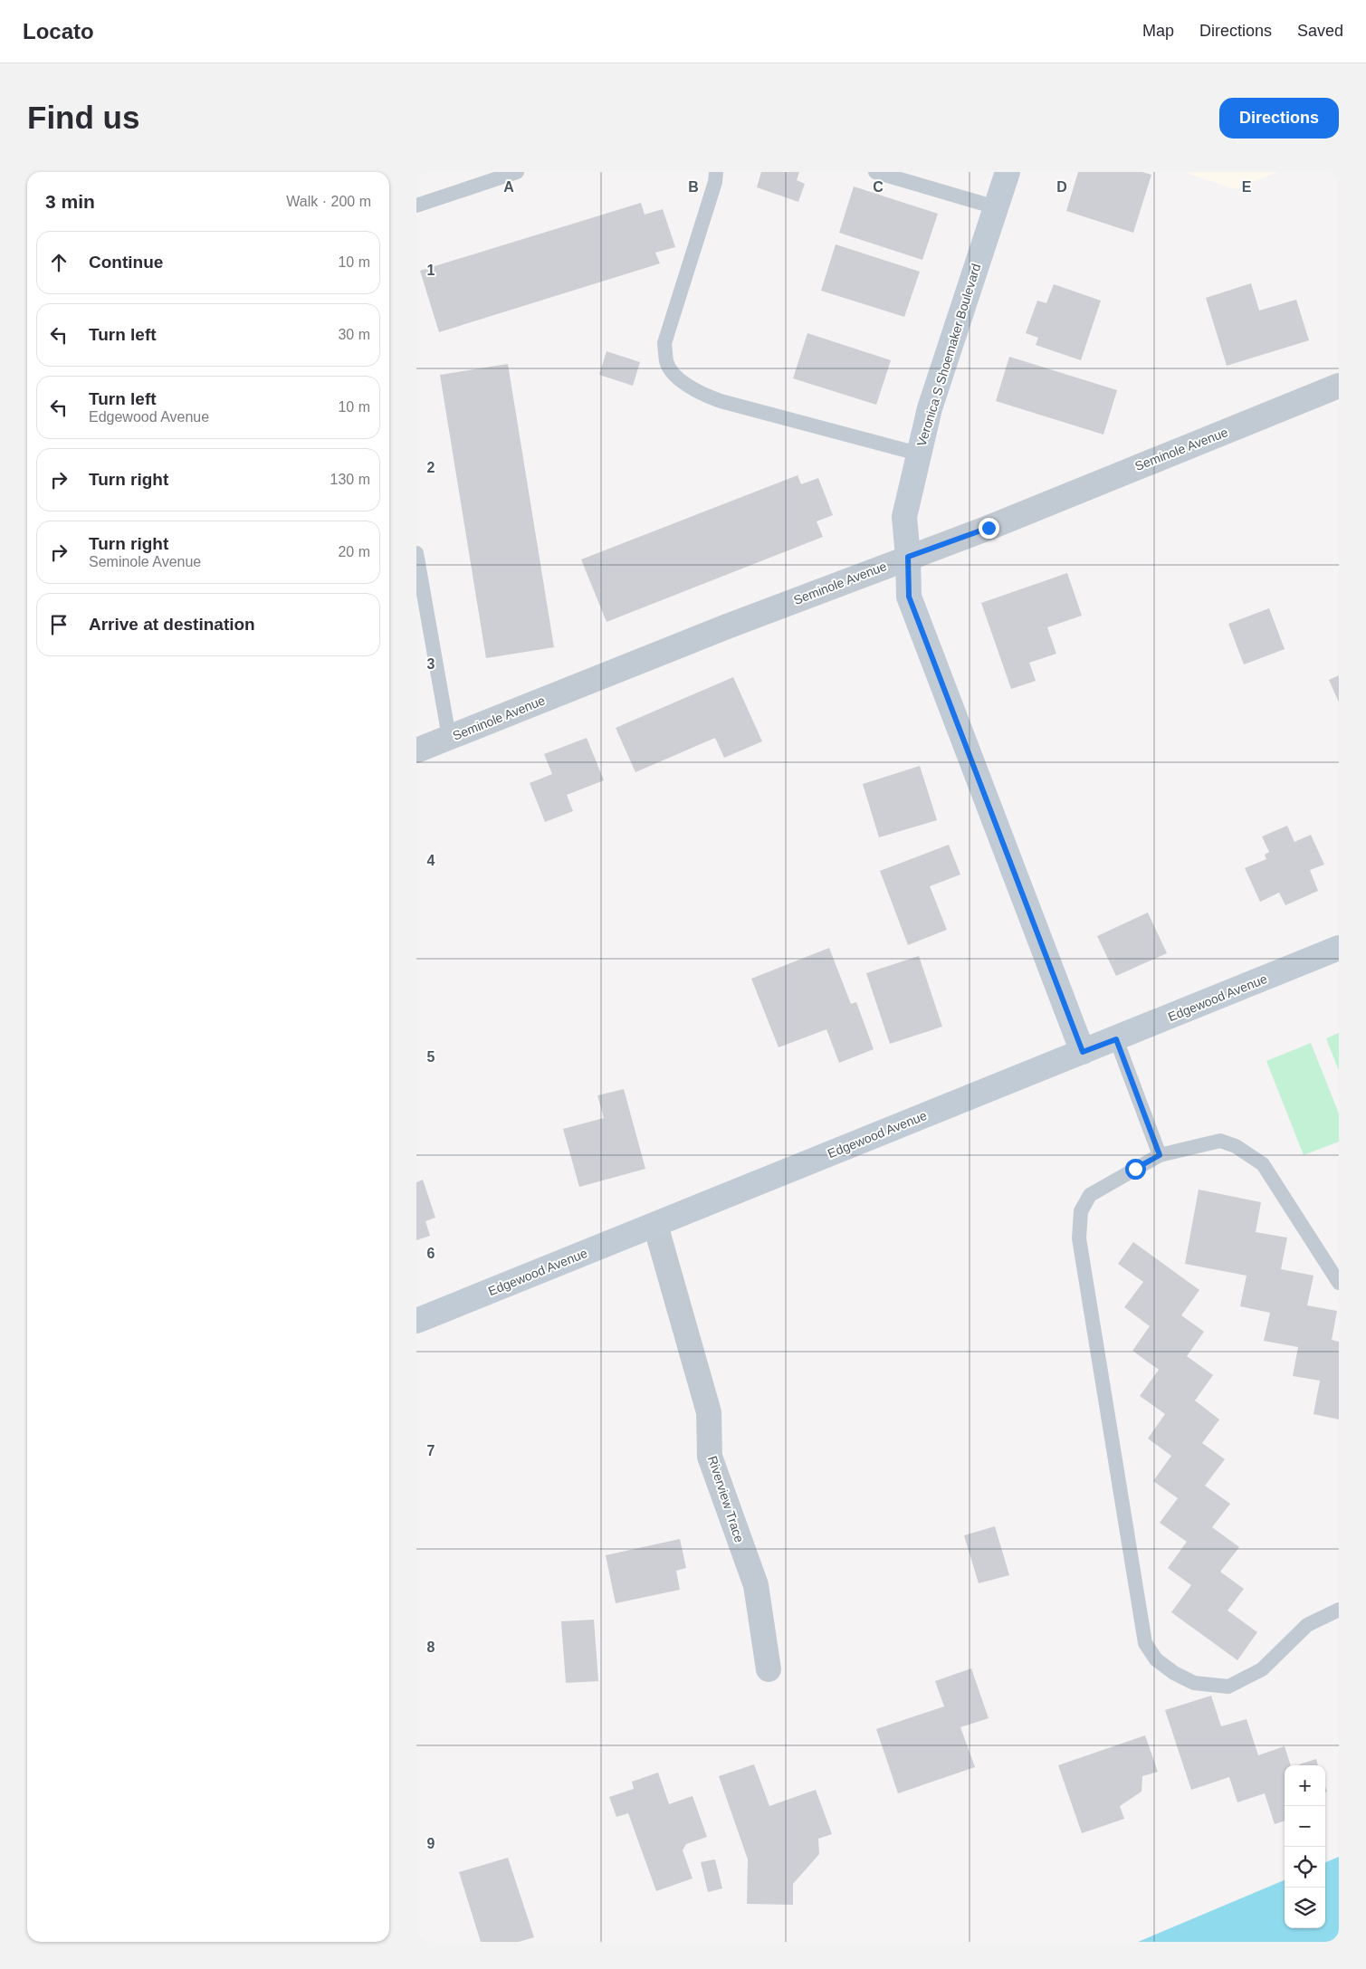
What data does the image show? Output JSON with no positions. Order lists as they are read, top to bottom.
{
  "streets": {
    "street": [
      "Veronica S Shoemaker Boulevard",
      "Seminole Avenue",
      "Edgewood Avenue",
      "Riverview Trace"
    ]
  },
  "crossings": [
    ["Veronica S Shoemaker Boulevard", "Seminole Avenue"],
    ["Veronica S Shoemaker Boulevard", "Edgewood Avenue"],
    ["Edgewood Avenue", "Riverview Trace"]
  ],
  "page": {
    "header": "Locato",
    "nav": ["Map", "Directions", "Saved"],
    "buttons": "Directions",
    "title": "Find us",
    "heading": ["3 min", "Walk · 200 m"],
    "list": [
      ["Continue", "10 m"],
      ["Turn left", "30 m"],
      ["Turn left", "Edgewood Avenue", "10 m"],
      ["Turn right", "130 m"],
      ["Turn right", "Seminole Avenue", "20 m"],
      "Arrive at destination"
    ],
    "map_buttons": ["+", "−"]
  },
  "grid": {
    "columns": [
      "A",
      "B",
      "C",
      "D",
      "E"
    ],
    "rows": [
      "1",
      "2",
      "3",
      "4",
      "5",
      "6",
      "7",
      "8",
      "9"
    ]
  }
}
